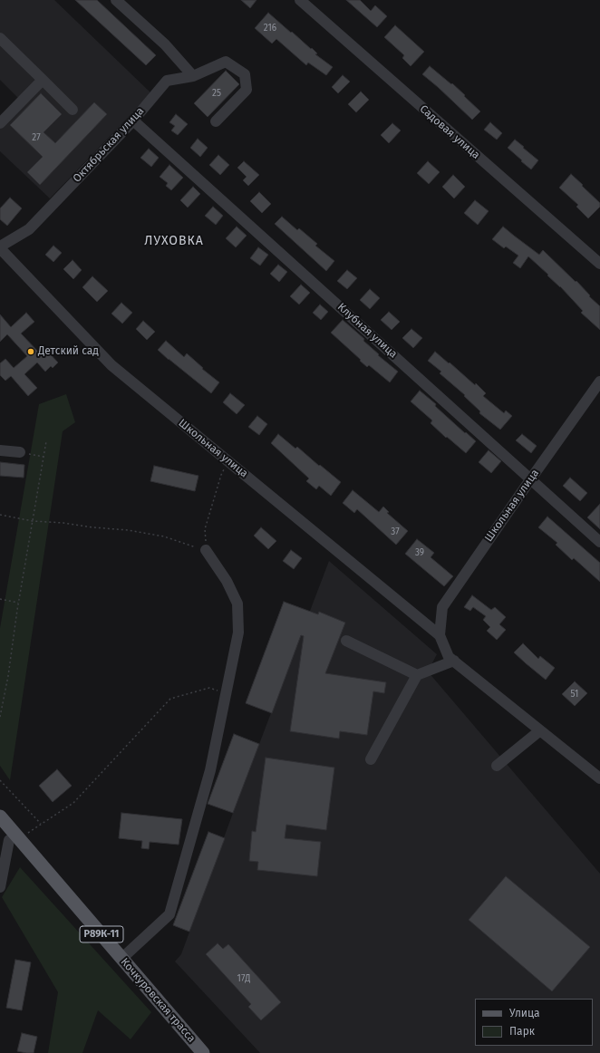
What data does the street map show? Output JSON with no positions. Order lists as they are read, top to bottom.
{
  "streets": {
    "main road": ["Р89К-11", "Кочкуровская трасса"],
    "street": [
      "Садовая улица",
      "Октябрьская улица",
      "Клубная улица",
      "Школьная улица"
    ]
  },
  "crossings": [
    ["Октябрьская улица", "Клубная улица"],
    ["Октябрьская улица", "Школьная улица"],
    ["Клубная улица", "Школьная улица"]
  ],
  "districts": ["ЛУХОВКА"],
  "places": ["Детский сад"],
  "house_numbers": [
    "216",
    "25",
    "27",
    "37",
    "39",
    "51",
    "17Д"
  ],
  "legend": ["Улица", "Парк"]
}
